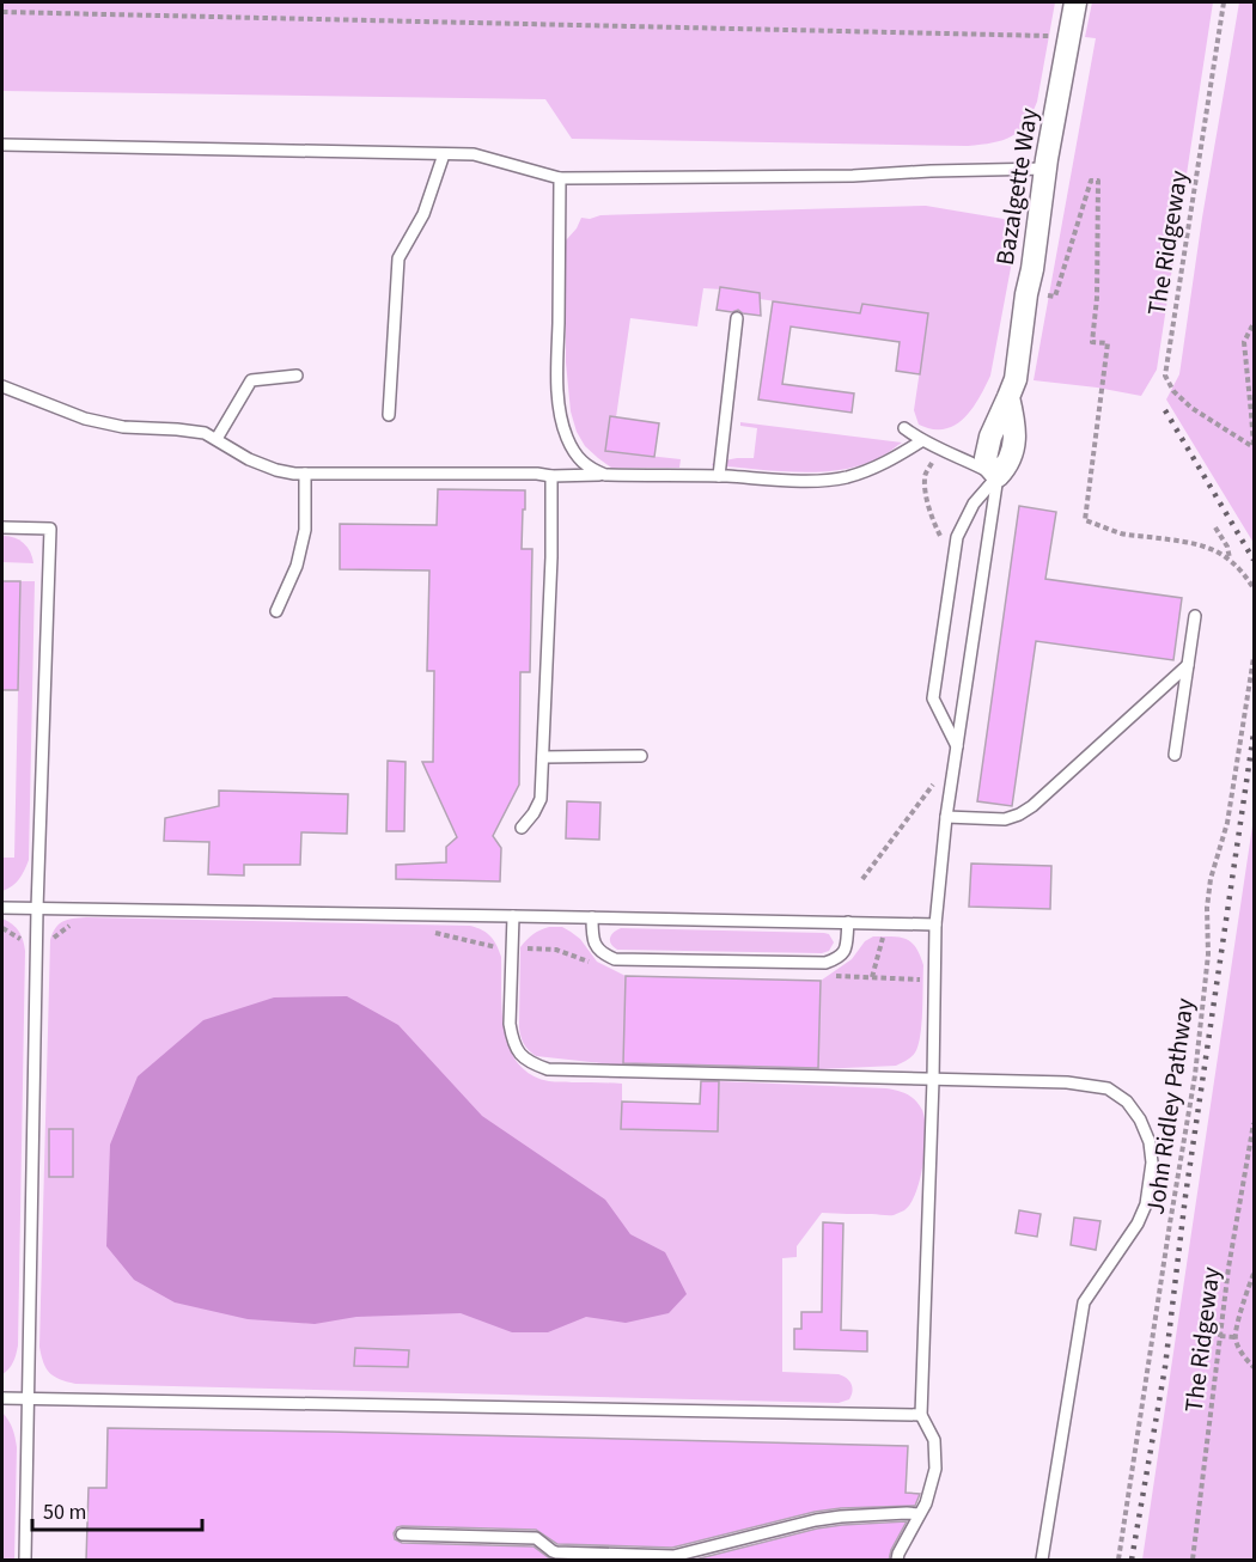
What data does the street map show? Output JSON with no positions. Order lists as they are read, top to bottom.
{
  "streets": {
    "street": ["Bazalgette Way"],
    "path": ["The Ridgeway", "John Ridley Pathway"]
  },
  "scale_bar": "50 m"
}
